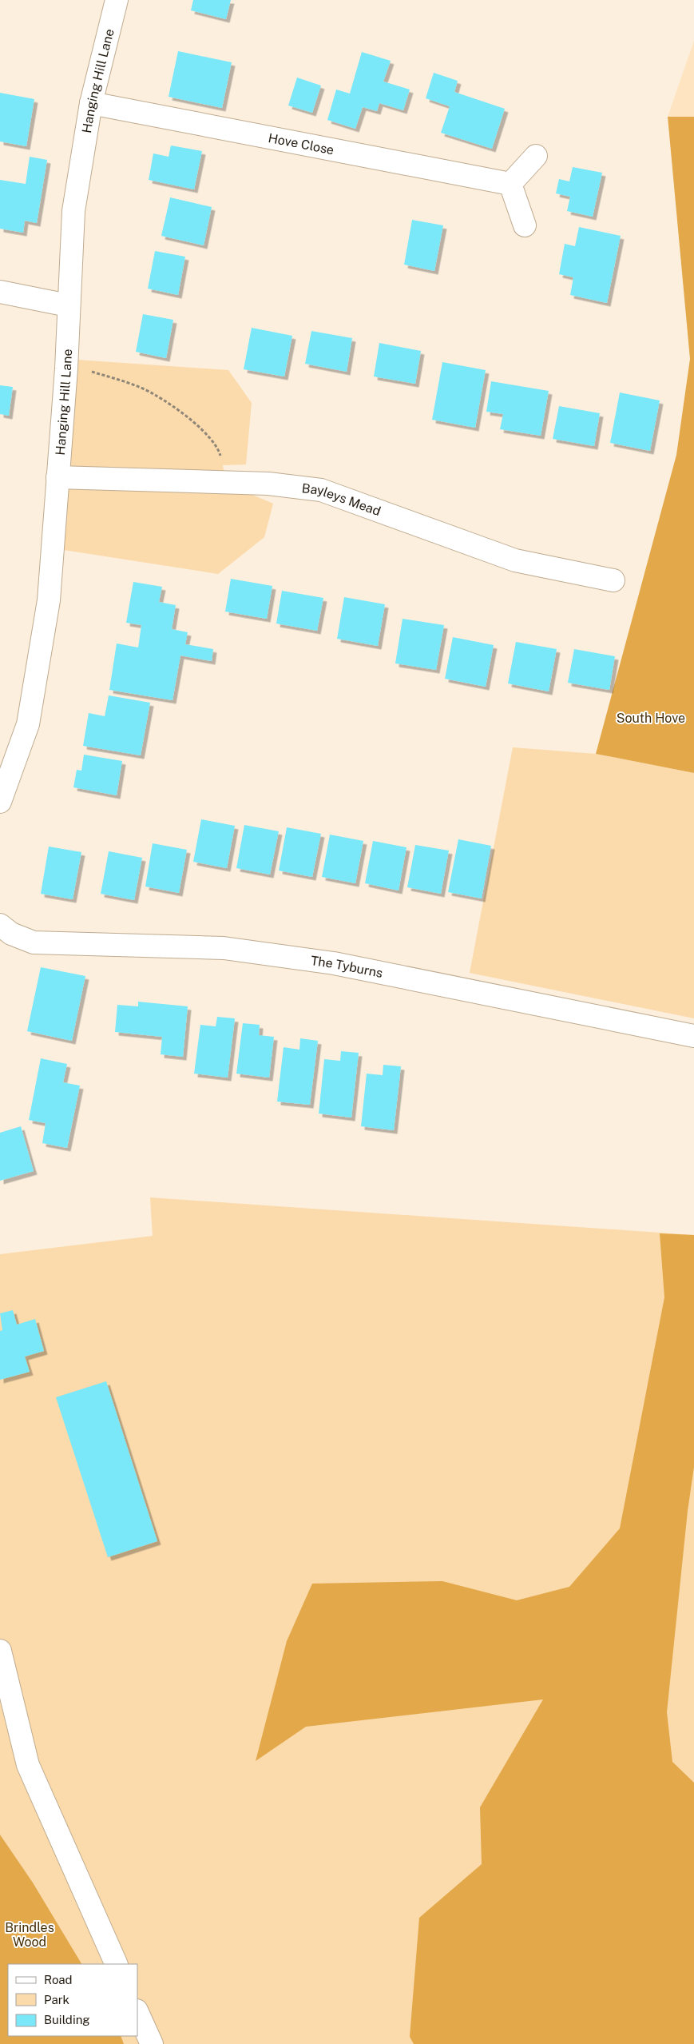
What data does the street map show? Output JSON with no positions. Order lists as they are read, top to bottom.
{
  "streets": {
    "street": [
      "Hanging Hill Lane",
      "Hove Close",
      "Bayleys Mead",
      "The Tyburns"
    ]
  },
  "crossings": [
    ["Hanging Hill Lane", "Hove Close"],
    ["Hanging Hill Lane", "Bayleys Mead"]
  ],
  "parks": ["South Hove", "Brindles Wood"],
  "legend": ["Road", "Park", "Building"]
}
